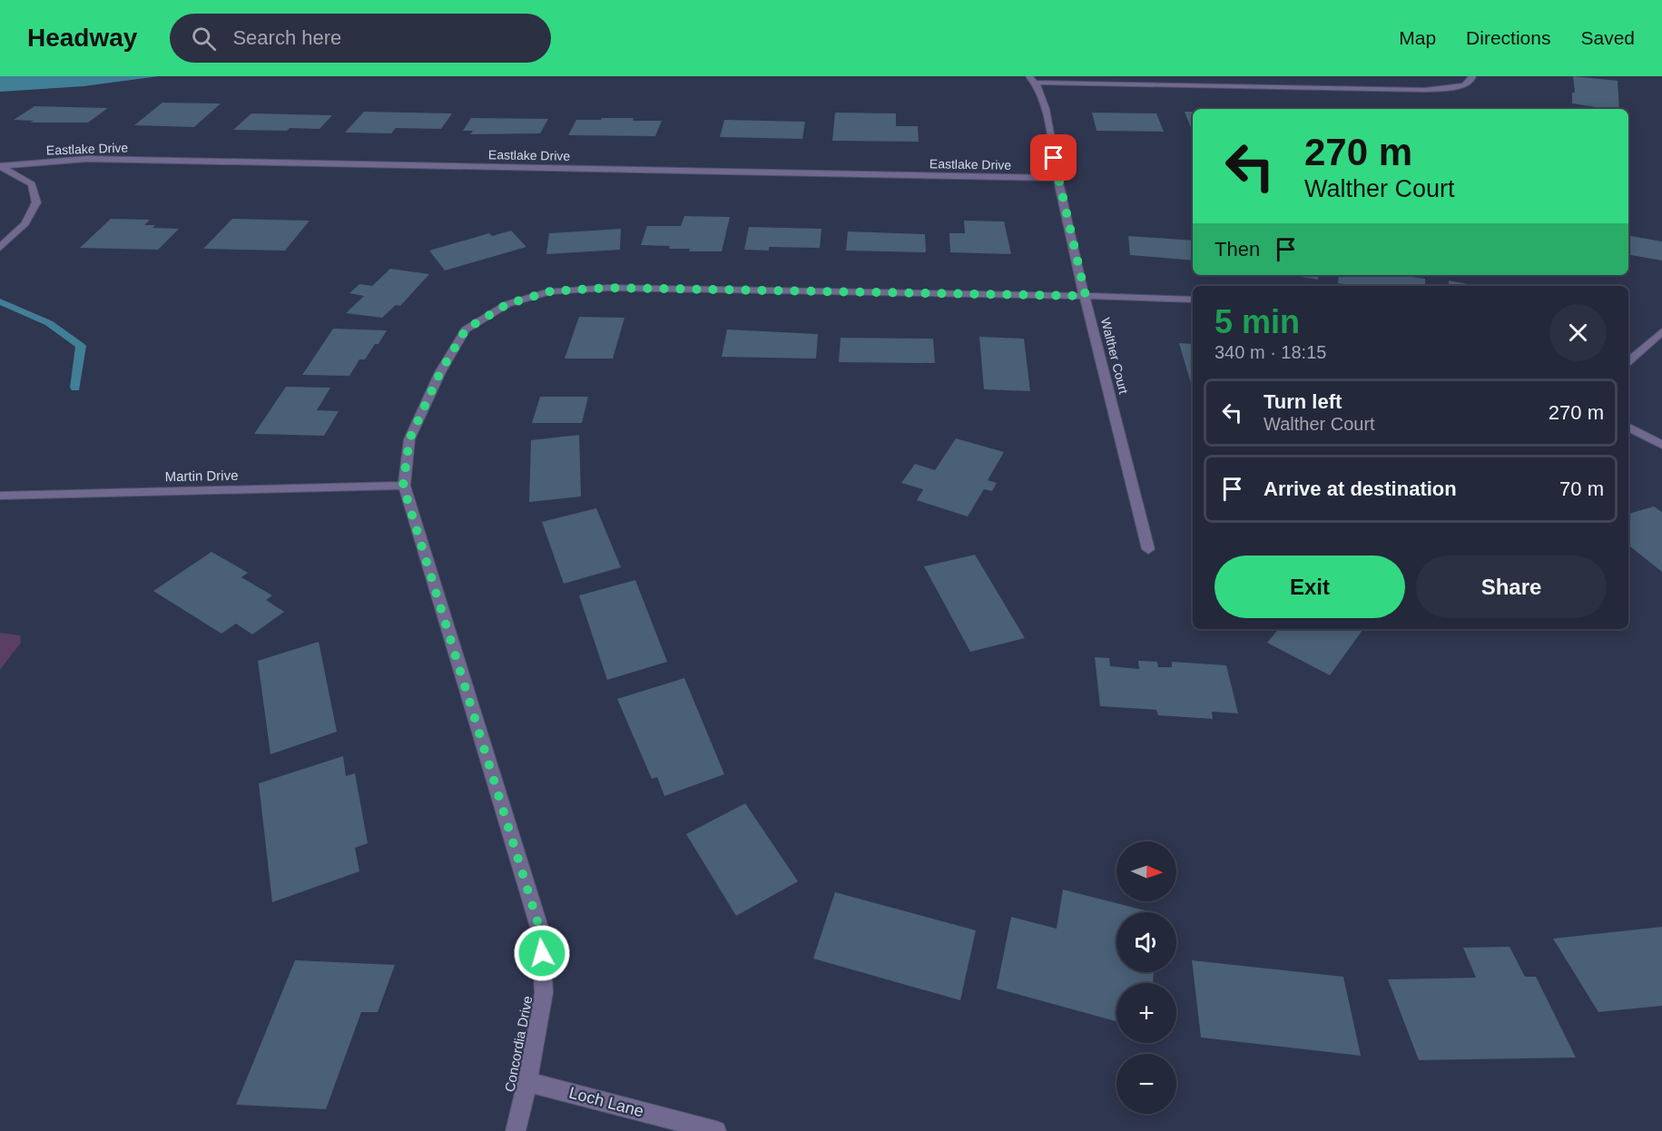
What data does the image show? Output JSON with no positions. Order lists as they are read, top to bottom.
{
  "streets": {
    "street": [
      "Eastlake Drive",
      "Walther Court",
      "Martin Drive",
      "Concordia Drive",
      "Loch Lane"
    ]
  },
  "crossings": [
    ["Eastlake Drive", "Walther Court"],
    ["Walther Court", "Concordia Drive"],
    ["Martin Drive", "Concordia Drive"],
    ["Concordia Drive", "Loch Lane"]
  ],
  "north": "right",
  "page": {
    "header": "Headway",
    "search": "Search here",
    "nav": ["Map", "Directions", "Saved"],
    "turn": ["270 m", "Walther Court"],
    "then": "Then",
    "heading": ["5 min", "340 m · 18:15"],
    "list": [
      {
        "name": "Turn left",
        "note": "Walther Court",
        "value": "270 m"
      },
      {
        "name": "Arrive at destination",
        "value": "70 m"
      }
    ],
    "buttons": ["Exit", "Share"],
    "map_buttons": ["+", "−"]
  }
}
